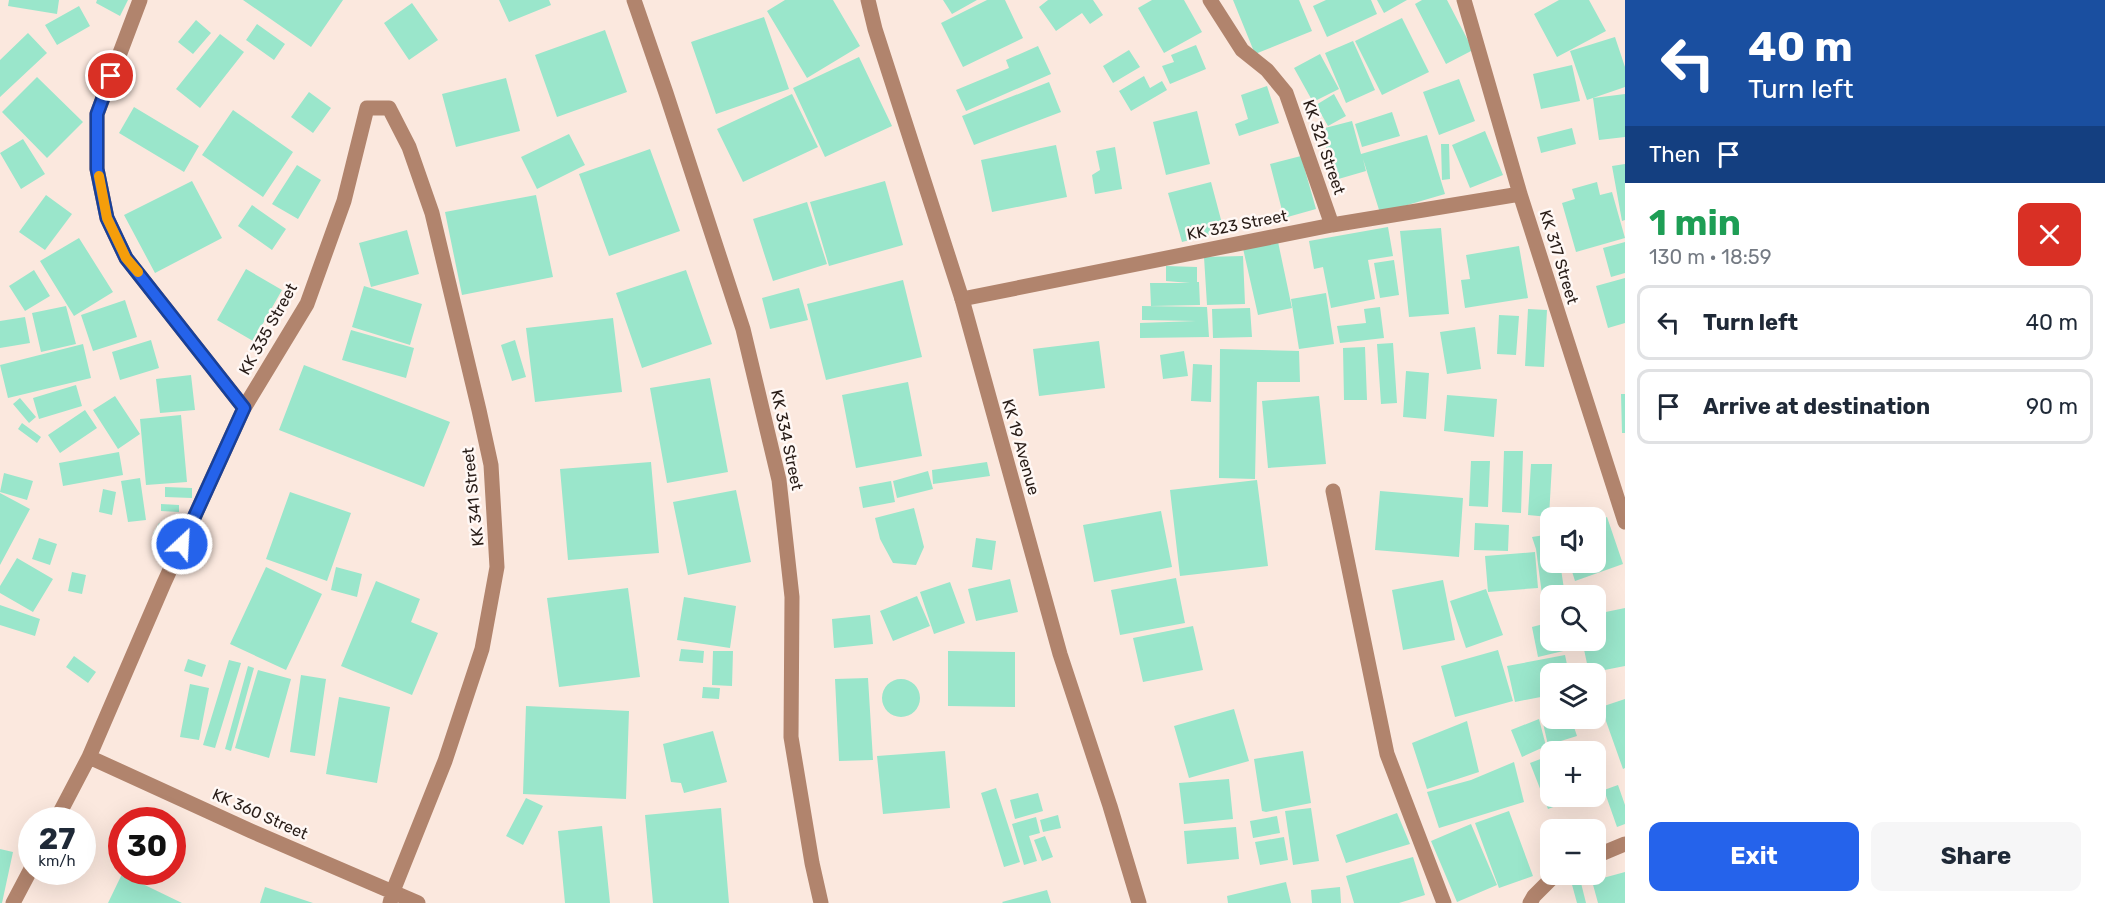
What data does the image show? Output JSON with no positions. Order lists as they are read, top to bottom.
{
  "streets": {
    "street": [
      "KK 321 Street",
      "KK 323 Street",
      "KK 317 Street",
      "KK 335 Street",
      "KK 334 Street",
      "KK 19 Avenue",
      "KK 341 Street",
      "KK 360 Street"
    ]
  },
  "crossings": [
    ["KK 321 Street", "KK 323 Street"],
    ["KK 323 Street", "KK 317 Street"],
    ["KK 323 Street", "KK 19 Avenue"],
    ["KK 335 Street", "KK 341 Street"],
    ["KK 335 Street", "KK 360 Street"],
    ["KK 341 Street", "KK 360 Street"]
  ],
  "page": {
    "turn": ["40 m", "Turn left"],
    "then": "Then",
    "heading": ["1 min", "130 m · 18:59"],
    "list": [
      {
        "name": "Turn left",
        "value": "40 m"
      },
      {
        "name": "Arrive at destination",
        "value": "90 m"
      }
    ],
    "map_buttons": ["+", "−"],
    "speed": "27 km/h",
    "limit": "30",
    "buttons": ["Exit", "Share"]
  }
}
